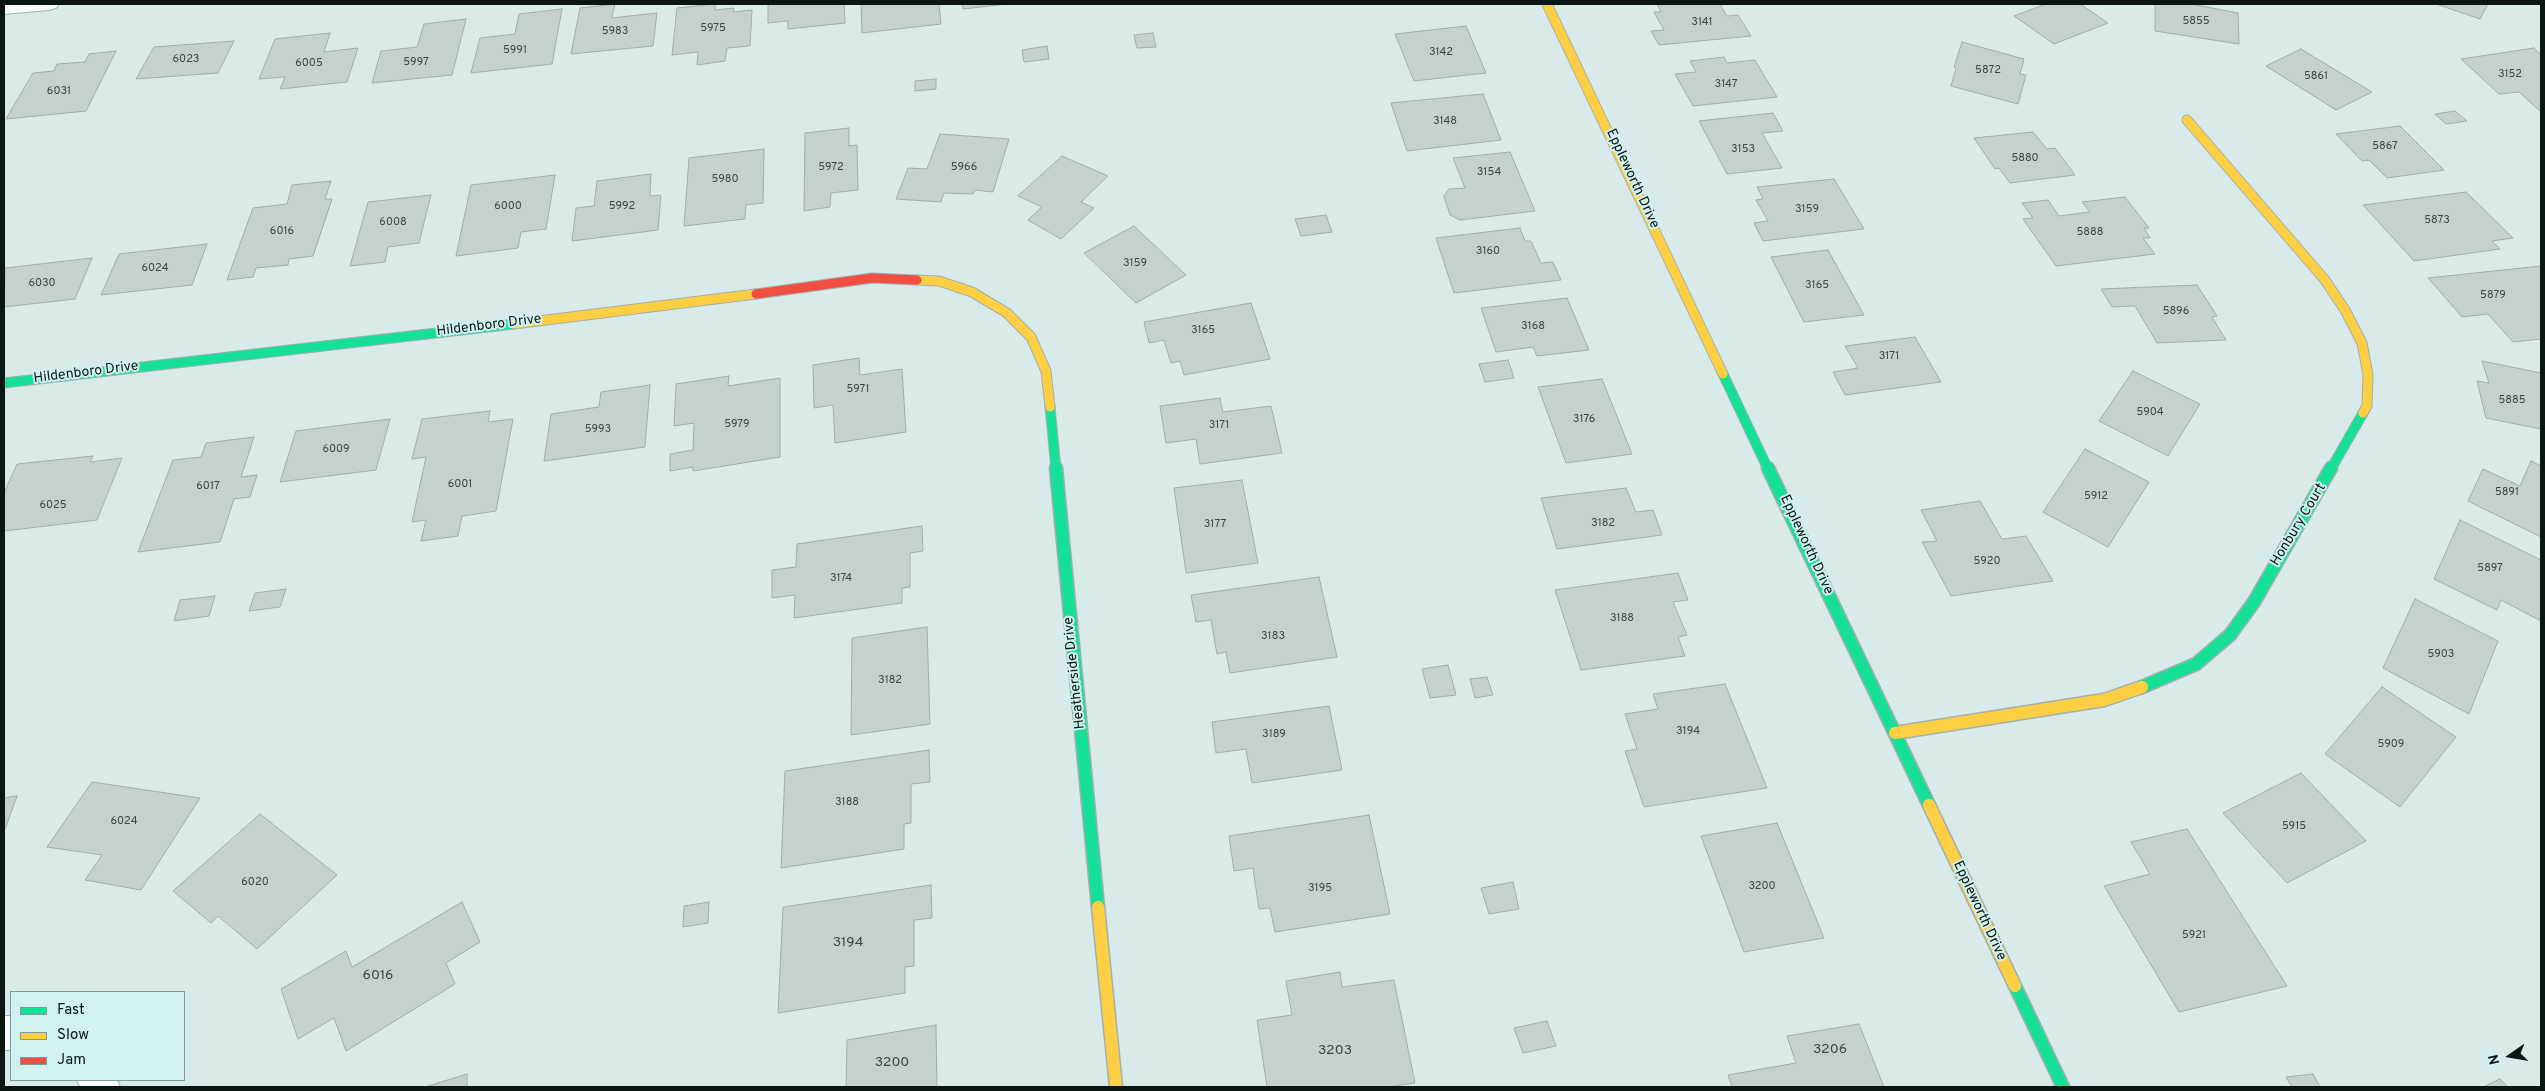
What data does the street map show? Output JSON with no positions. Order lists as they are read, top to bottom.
{
  "streets": {
    "street": [
      "Eppleworth Drive",
      "Hildenboro Drive",
      "Honbury Court",
      "Heatherside Drive"
    ]
  },
  "crossings": [
    ["Eppleworth Drive", "Honbury Court"],
    ["Hildenboro Drive", "Heatherside Drive"]
  ],
  "house_numbers": [
    "5855",
    "3141",
    "5975",
    "5983",
    "5991",
    "3142",
    "6023",
    "5997",
    "6005",
    "5872",
    "3152",
    "5861",
    "3147",
    "6031",
    "3148",
    "5867",
    "3153",
    "5880",
    "5972",
    "5966",
    "3154",
    "5980",
    "6000",
    "5992",
    "3159",
    "5873",
    "6008",
    "6016",
    "5888",
    "3160",
    "3159",
    "6024",
    "6030",
    "3165",
    "5879",
    "5896",
    "3168",
    "3165",
    "3171",
    "5971",
    "5885",
    "5904",
    "3176",
    "5979",
    "3171",
    "5993",
    "6009",
    "6001",
    "6017",
    "5891",
    "5912",
    "6025",
    "3182",
    "3177",
    "5920",
    "5897",
    "3174",
    "3188",
    "3183",
    "5903",
    "3182",
    "3194",
    "3189",
    "5909",
    "3188",
    "6024",
    "5915",
    "6020",
    "3200",
    "3195",
    "5921",
    "3194",
    "6016",
    "3206",
    "3203",
    "3200"
  ],
  "legend": ["Fast", "Slow", "Jam"],
  "north": "left"
}
